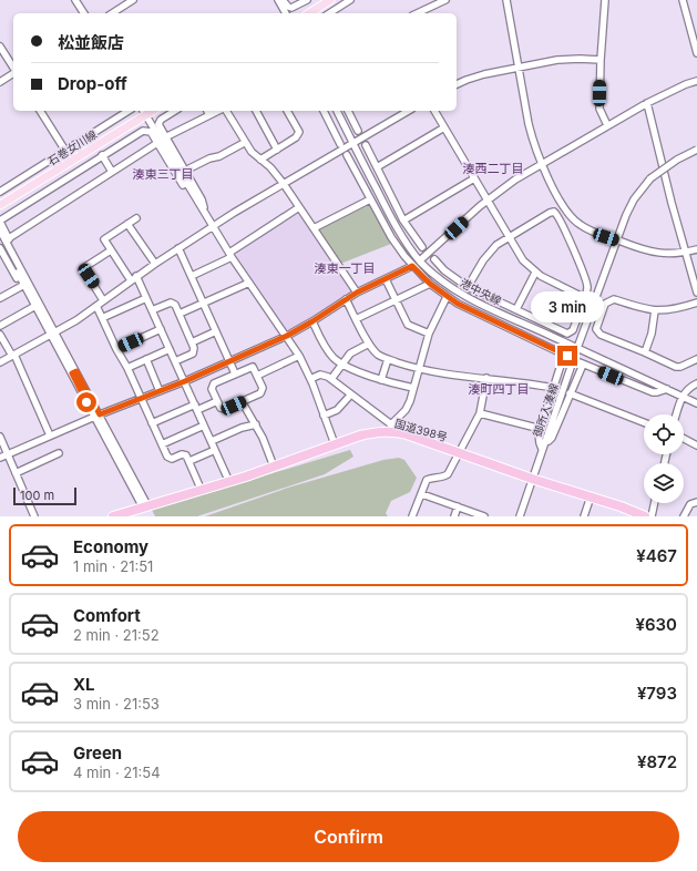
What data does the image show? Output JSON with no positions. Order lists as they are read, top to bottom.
{
  "streets": {
    "highway": ["国道398号"],
    "main road": ["石巻女川線"],
    "street": ["港中央線", "御所入湊線"]
  },
  "crossings": [
    ["港中央線", "御所入湊線"],
    ["御所入湊線", "国道398号"]
  ],
  "districts": [
    "湊西二丁目",
    "湊東三丁目",
    "湊東一丁目",
    "湊町四丁目"
  ],
  "scale_bar": "100 m",
  "page": {
    "banner": ["松並飯店", "Drop-off"],
    "bubble": "3 min",
    "scale": "100 m",
    "list": [
      {
        "name": "Economy",
        "note": "1 min · 21:51",
        "value": "¥467"
      },
      {
        "name": "Comfort",
        "note": "2 min · 21:52",
        "value": "¥630"
      },
      {
        "name": "XL",
        "note": "3 min · 21:53",
        "value": "¥793"
      },
      {
        "name": "Green",
        "note": "4 min · 21:54",
        "value": "¥872"
      }
    ],
    "buttons": "Confirm"
  }
}
